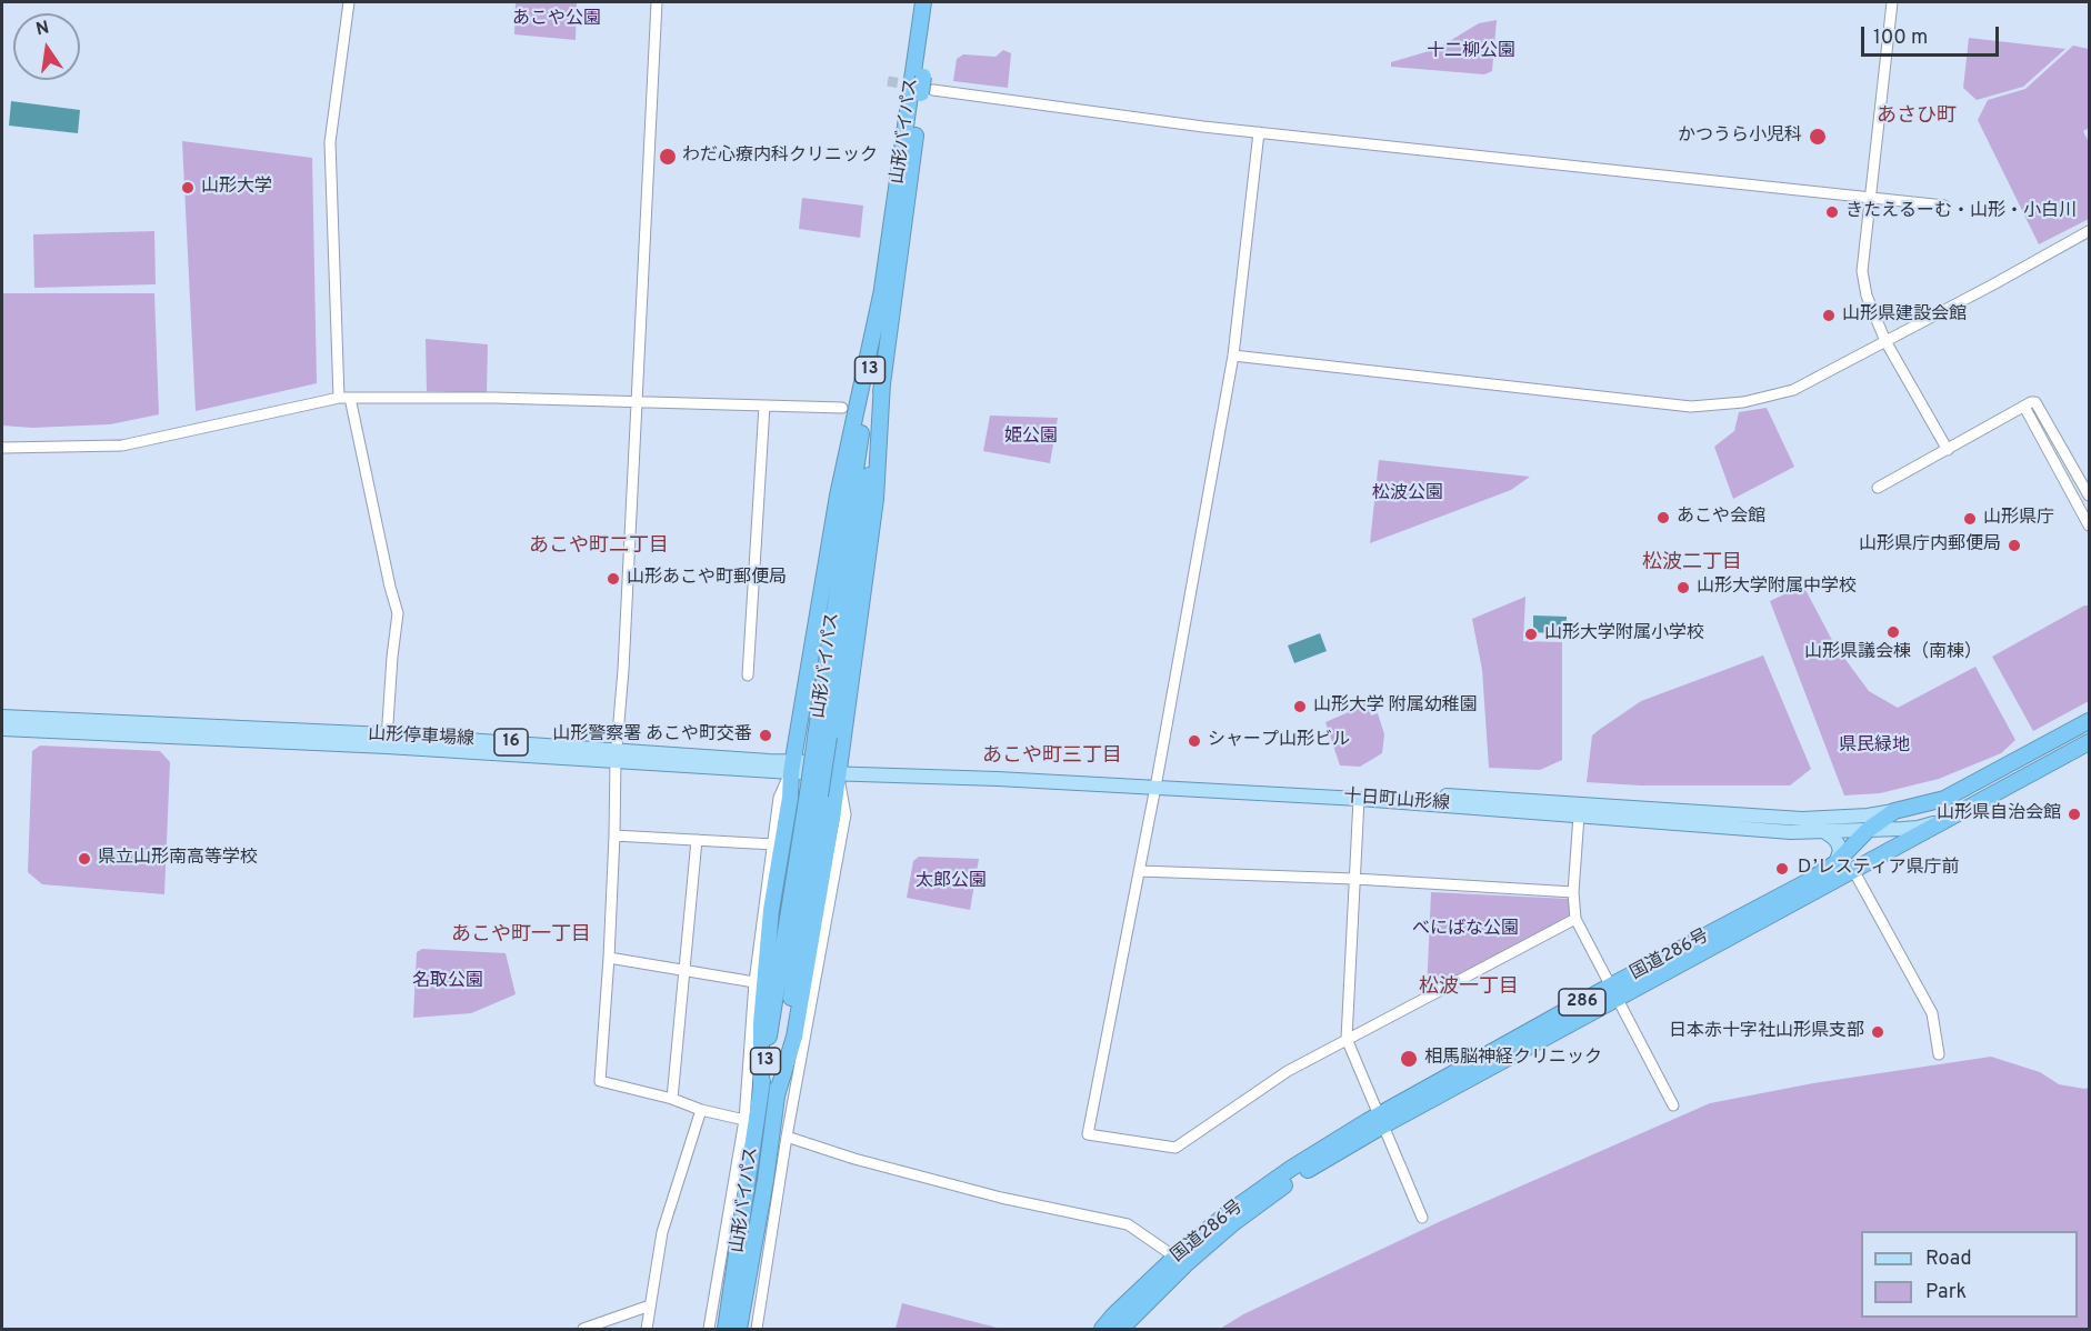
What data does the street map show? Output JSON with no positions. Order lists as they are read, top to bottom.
{
  "streets": {
    "highway": [
      "山形バイパス",
      "13",
      "国道286号",
      "286"
    ],
    "main road": ["山形停車場線", "16", "十日町山形線"]
  },
  "crossings": [
    ["山形停車場線", "十日町山形線"],
    ["十日町山形線", "国道286号"]
  ],
  "districts": [
    "あさひ町",
    "あこや町二丁目",
    "松波二丁目",
    "あこや町三丁目",
    "あこや町一丁目",
    "松波一丁目"
  ],
  "parks": [
    "あこや公園",
    "十二柳公園",
    "姫公園",
    "松波公園",
    "県民緑地",
    "太郎公園",
    "べにばな公園",
    "名取公園"
  ],
  "places": [
    "かつうら小児科",
    "わだ心療内科クリニック",
    "山形大学",
    "きたえるーむ・山形・小白川",
    "山形県建設会館",
    "あこや会館",
    "山形県庁",
    "山形県庁内郵便局",
    "山形あこや町郵便局",
    "山形大学附属中学校",
    "山形県議会棟（南棟）",
    "山形大学附属小学校",
    "山形大学 附属幼稚園",
    "山形警察署 あこや町交番",
    "シャープ山形ビル",
    "山形県自治会館",
    "県立山形南高等学校",
    "Ｄ’レスティア県庁前",
    "日本赤十字社山形県支部",
    "相馬脳神経クリニック"
  ],
  "legend": ["Road", "Park"],
  "scale_bar": "100 m",
  "north": "top"
}
